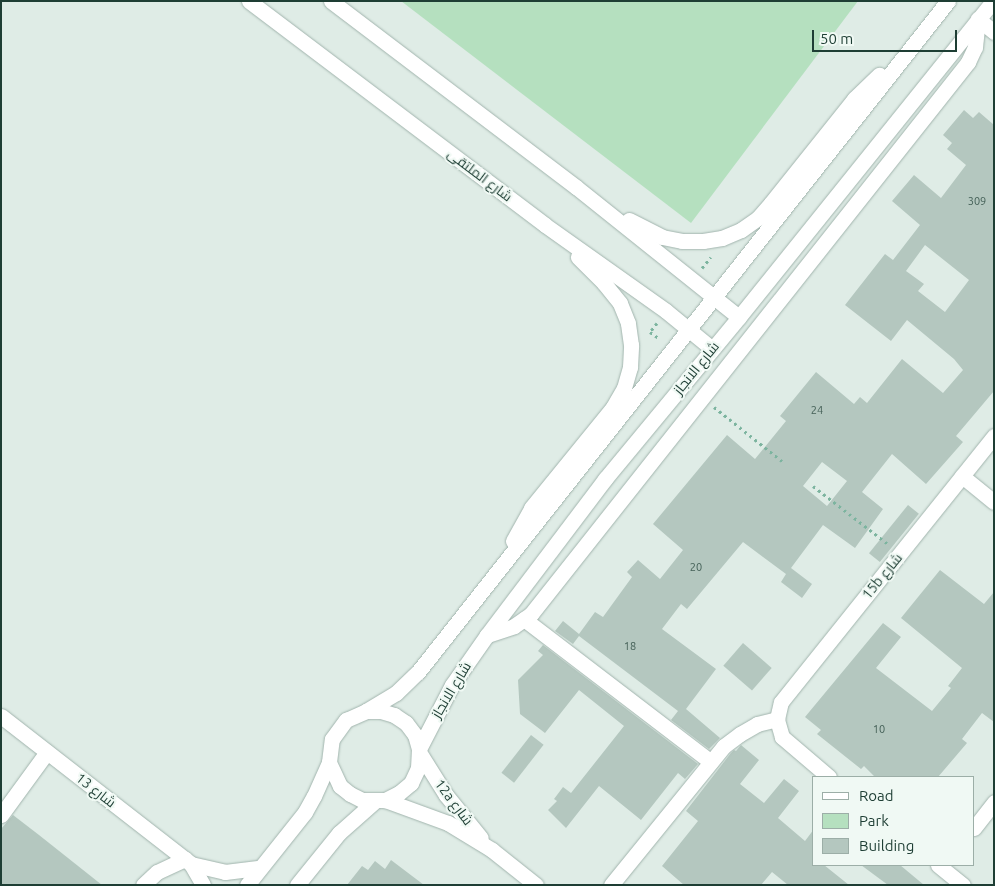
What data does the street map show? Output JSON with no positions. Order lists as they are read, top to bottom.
{
  "streets": {
    "street": [
      "شارع الملتقى",
      "شارع الانجاز",
      "15b شارع",
      "شارع 13",
      "12a شارع"
    ]
  },
  "crossings": [
    ["شارع الملتقى", "شارع الانجاز"],
    ["شارع الانجاز", "12a شارع"]
  ],
  "house_numbers": [
    "309",
    "24",
    "20",
    "18",
    "10"
  ],
  "legend": ["Road", "Park", "Building"],
  "scale_bar": "50 m"
}
